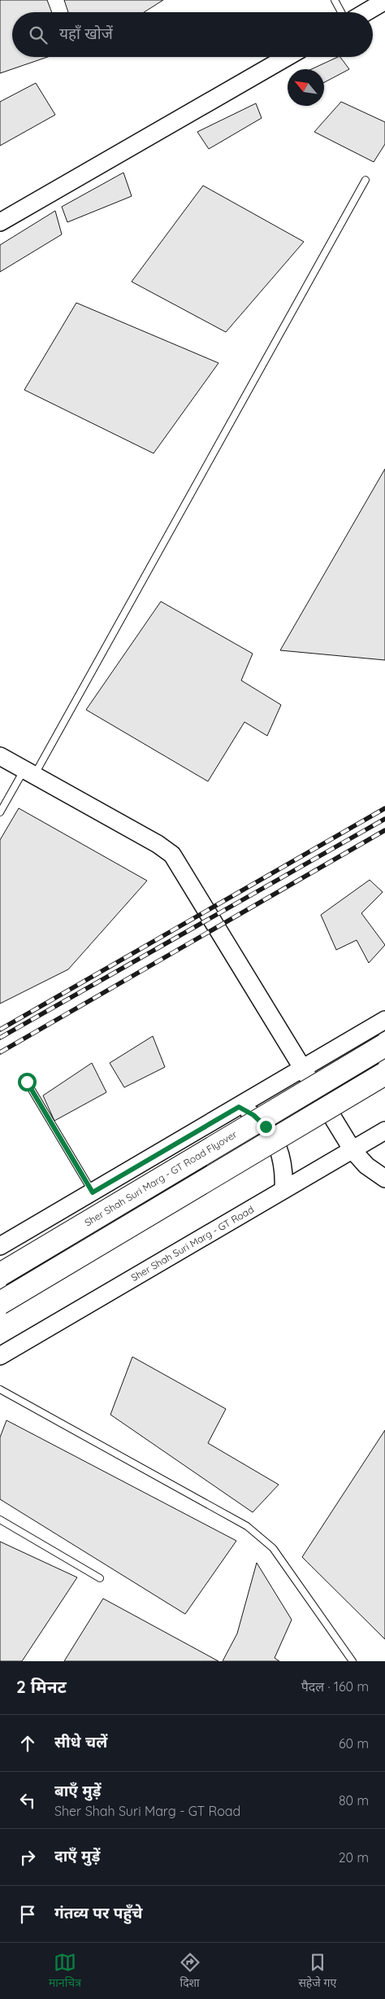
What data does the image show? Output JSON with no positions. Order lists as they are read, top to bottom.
{
  "streets": {
    "highway": ["Sher Shah Suri Marg - GT Road Flyover"],
    "street": ["Sher Shah Suri Marg - GT Road"]
  },
  "north": "top left",
  "page": {
    "search": "यहाँ खोजें",
    "heading": ["2 मिनट", "पैदल · 160 m"],
    "list": [
      ["सीधे चलें", "60 m"],
      ["बाएँ मुड़ें", "Sher Shah Suri Marg - GT Road", "80 m"],
      ["दाएँ मुड़ें", "20 m"],
      "गंतव्य पर पहुँचे"
    ],
    "nav": ["मानचित्र", "दिशा", "सहेजे गए"]
  }
}
